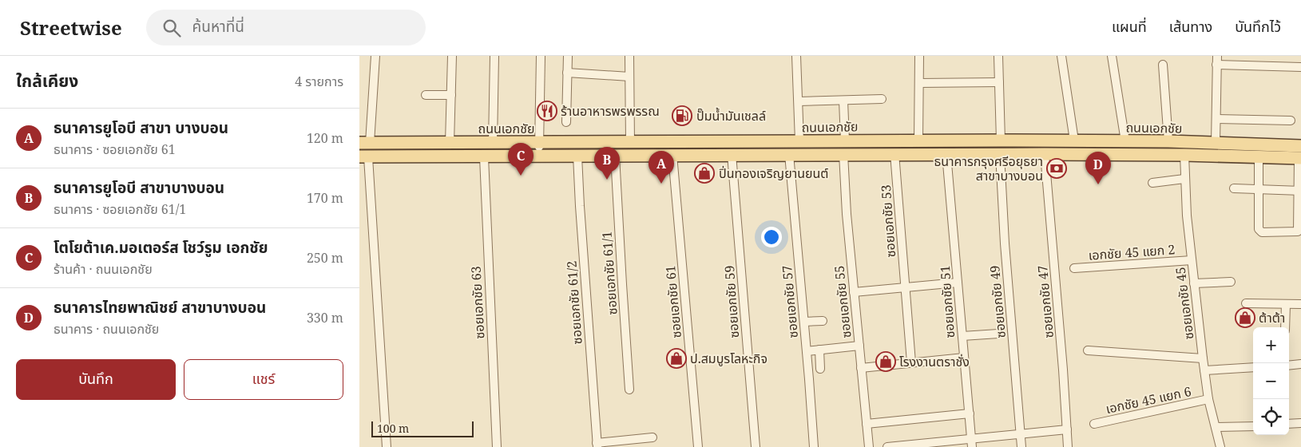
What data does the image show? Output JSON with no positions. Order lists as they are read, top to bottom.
{
  "streets": {
    "main road": ["ถนนเอกชัย"],
    "street": [
      "ซอยเอกชัย 53",
      "เอกชัย 45 แยก 2",
      "ซอยเอกชัย 61/1",
      "ซอยเอกชัย 61",
      "ซอยเอกชัย 59",
      "ซอยเอกชัย 57",
      "ซอยเอกชัย 55",
      "ซอยเอกชัย 51",
      "ซอยเอกชัย 49",
      "ซอยเอกชัย 47",
      "ซอยเอกชัย 63",
      "ซอยเอกชัย 61/2",
      "ซอยเอกชัย 45",
      "เอกชัย 45 แยก 6"
    ]
  },
  "crossings": [
    ["ถนนเอกชัย", "ซอยเอกชัย 53"],
    ["ถนนเอกชัย", "ซอยเอกชัย 61/1"],
    ["ถนนเอกชัย", "ซอยเอกชัย 61"],
    ["ถนนเอกชัย", "ซอยเอกชัย 59"],
    ["ถนนเอกชัย", "ซอยเอกชัย 57"],
    ["ถนนเอกชัย", "ซอยเอกชัย 55"],
    ["ถนนเอกชัย", "ซอยเอกชัย 51"],
    ["ถนนเอกชัย", "ซอยเอกชัย 49"],
    ["ถนนเอกชัย", "ซอยเอกชัย 47"],
    ["ถนนเอกชัย", "ซอยเอกชัย 63"],
    ["ถนนเอกชัย", "ซอยเอกชัย 61/2"],
    ["ถนนเอกชัย", "ซอยเอกชัย 45"],
    ["เอกชัย 45 แยก 2", "ซอยเอกชัย 45"],
    ["ซอยเอกชัย 45", "เอกชัย 45 แยก 6"]
  ],
  "places": {
    "restaurant": ["ร้านอาหารพรพรรณ"],
    "fuel station": ["ปั๊มน้ำมันเชลล์"],
    "bank": ["ธนาคารกรุงศรีอยุธยา สาขาบางบอน"],
    "shop": [
      "ปิ่นทองเจริญยานยนต์",
      "ต้าต้า",
      "ป.สมบูรโลหะกิจ",
      "โรงงานตราชั่ง"
    ]
  },
  "scale_bar": "100 m",
  "page": {
    "header": "Streetwise",
    "search": "ค้นหาที่นี่",
    "nav": ["แผนที่", "เส้นทาง", "บันทึกไว้"],
    "heading": ["ใกล้เคียง", "4 รายการ"],
    "list": [
      {
        "mark": "A",
        "name": "ธนาคารยูโอบี สาขา บางบอน",
        "note": "ธนาคาร · ซอยเอกชัย 61",
        "value": "120 m"
      },
      {
        "mark": "B",
        "name": "ธนาคารยูโอบี สาขาบางบอน",
        "note": "ธนาคาร · ซอยเอกชัย 61/1",
        "value": "170 m"
      },
      {
        "mark": "C",
        "name": "โตโยต้าเค.มอเตอร์ส โชว์รูม เอกชัย",
        "note": "ร้านค้า · ถนนเอกชัย",
        "value": "250 m"
      },
      {
        "mark": "D",
        "name": "ธนาคารไทยพาณิชย์ สาขาบางบอน",
        "note": "ธนาคาร · ถนนเอกชัย",
        "value": "330 m"
      }
    ],
    "pins": [
      "C",
      "B",
      "A",
      "D"
    ],
    "map_buttons": ["+", "−"],
    "buttons": ["บันทึก", "แชร์"],
    "scale": "100 m"
  }
}
